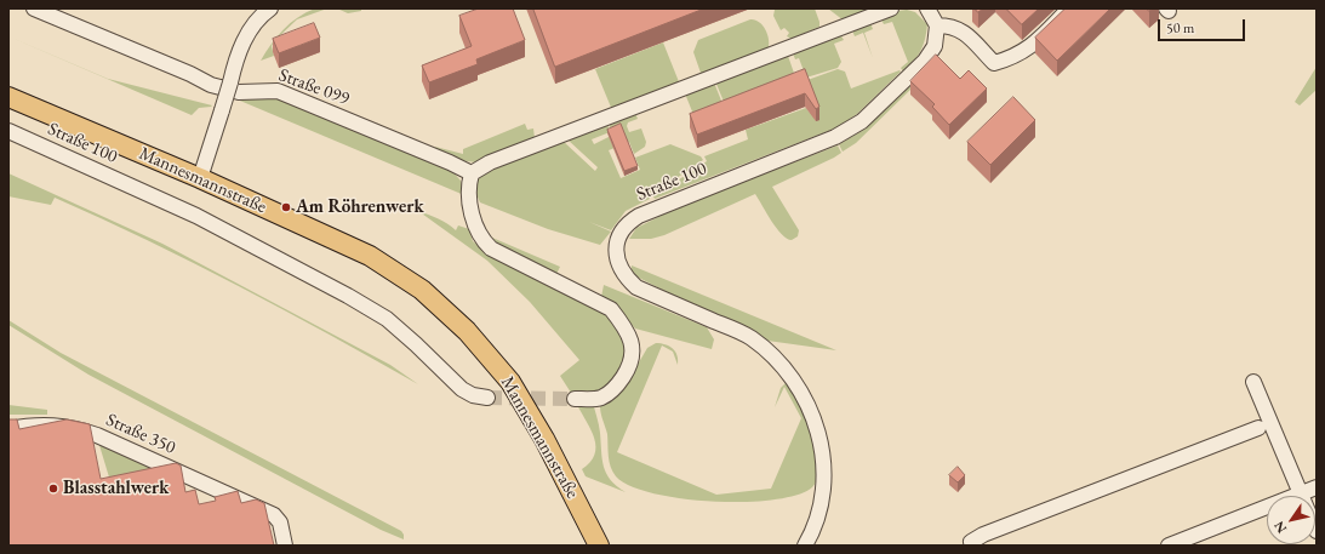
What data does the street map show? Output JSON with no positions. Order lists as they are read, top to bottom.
{
  "streets": {
    "main road": ["Mannesmannstraße"],
    "street": ["Straße 099", "Straße 100", "Straße 350"]
  },
  "places": ["Am Röhrenwerk", "Blasstahlwerk"],
  "scale_bar": "50 m",
  "north": "bottom left"
}
